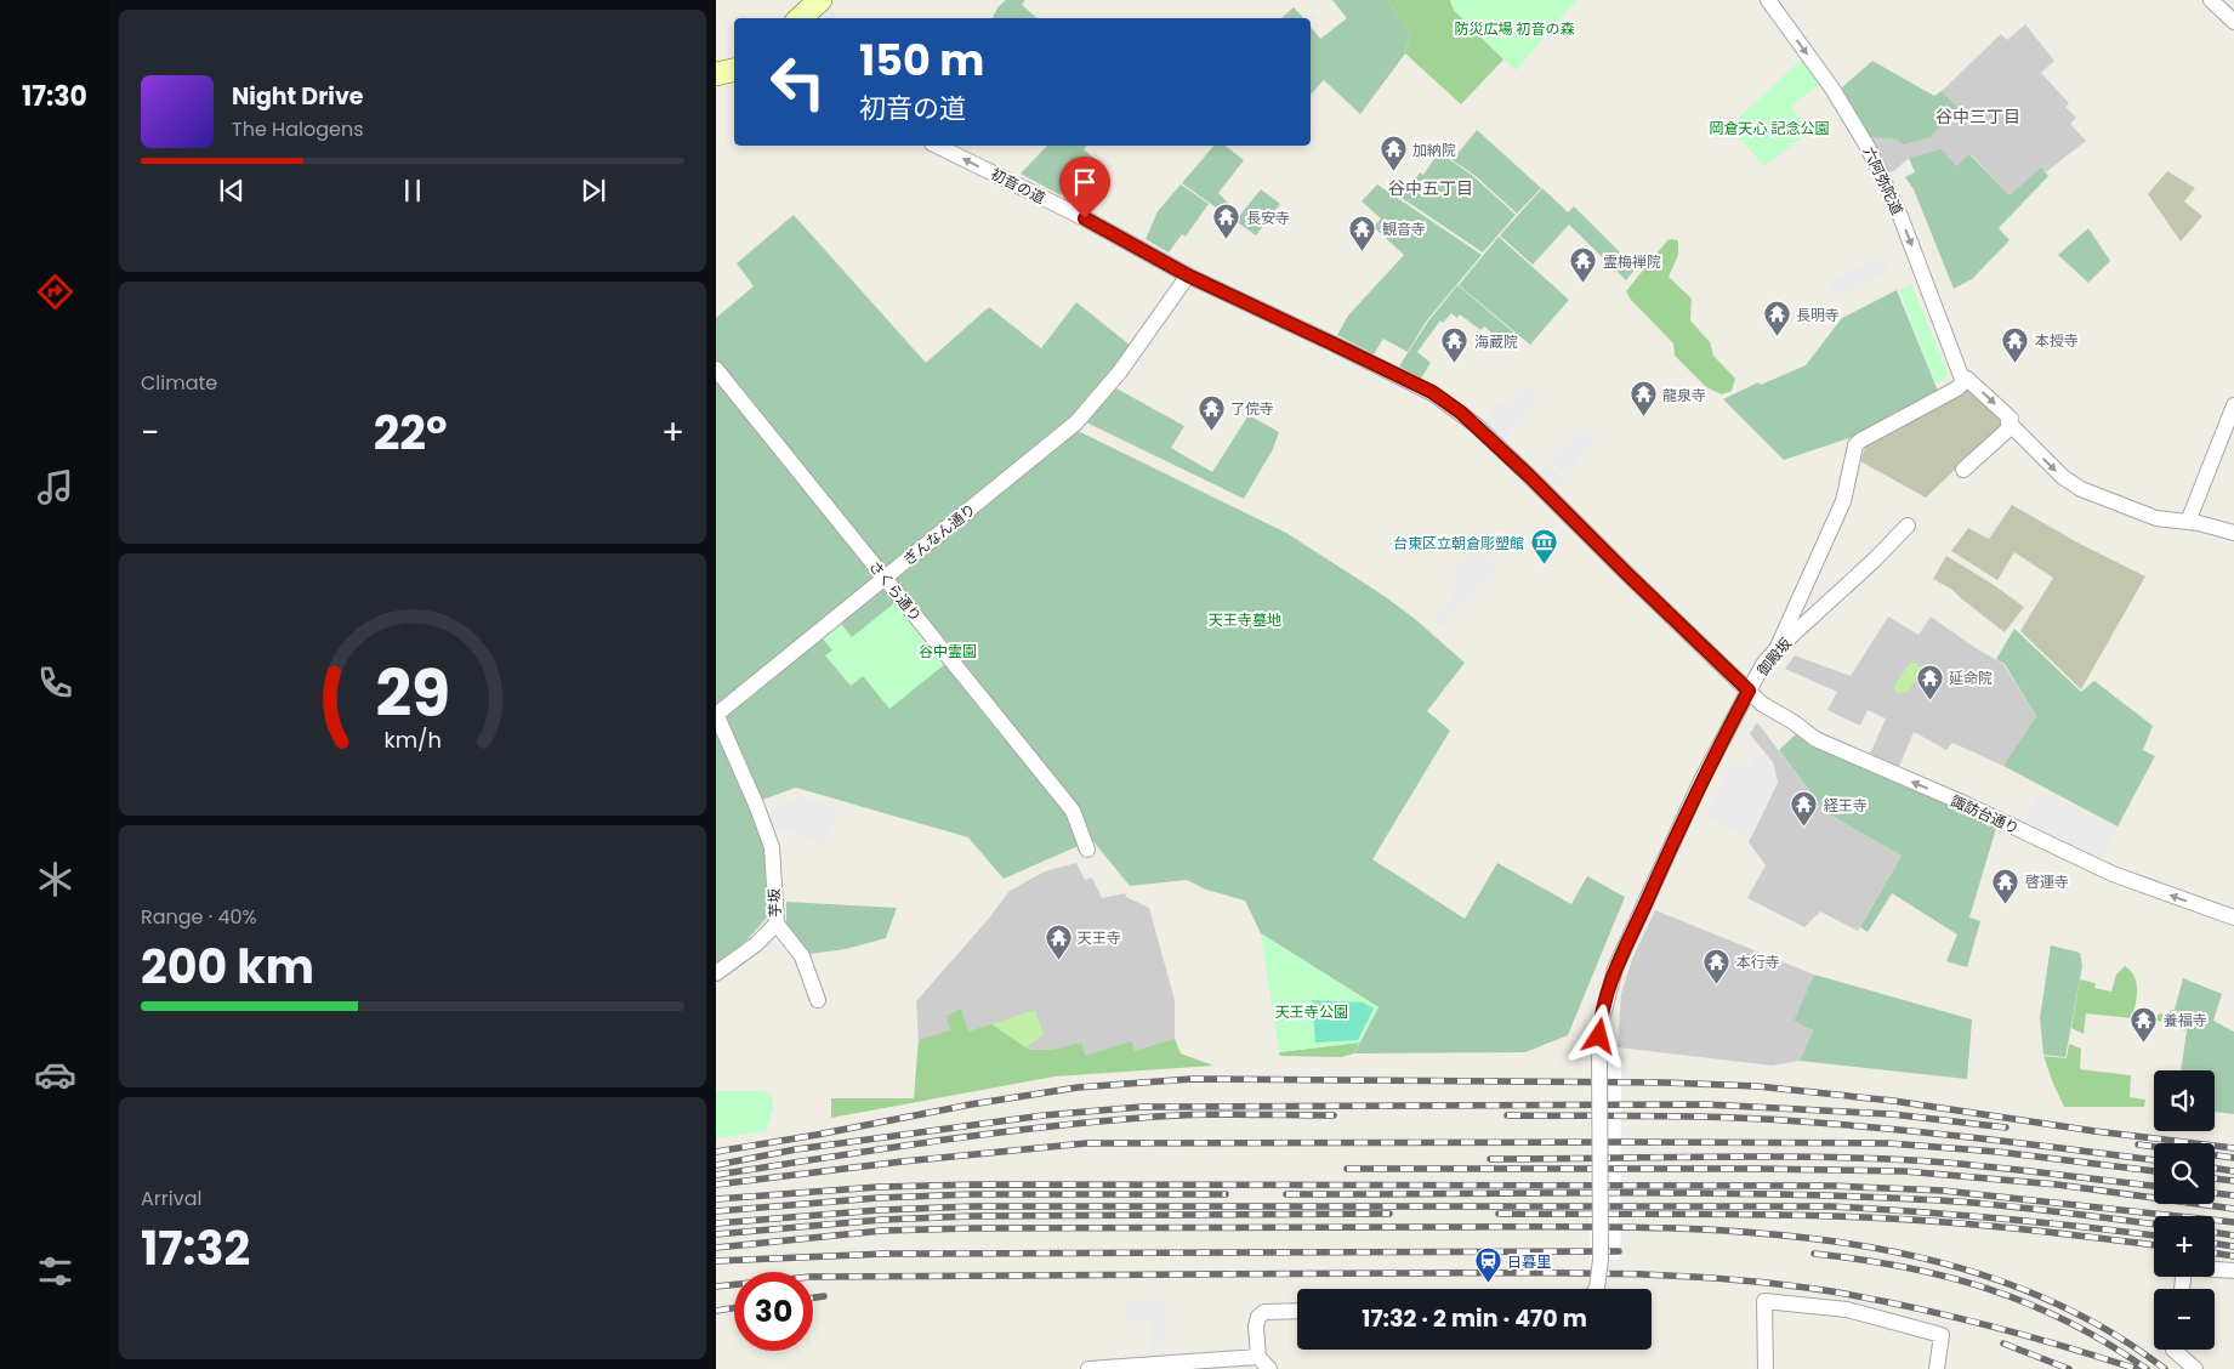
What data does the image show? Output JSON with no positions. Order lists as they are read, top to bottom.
{
  "streets": {
    "street": [
      "六阿弥陀道",
      "初音の道",
      "ぎんなん通り",
      "さくら通り",
      "御殿坂",
      "諏訪台通り",
      "芋坂"
    ]
  },
  "crossings": [
    ["初音の道", "ぎんなん通り"],
    ["初音の道", "御殿坂"],
    ["初音の道", "諏訪台通り"],
    ["ぎんなん通り", "さくら通り"],
    ["ぎんなん通り", "芋坂"],
    ["御殿坂", "諏訪台通り"]
  ],
  "one_way": ["六阿弥陀道", "諏訪台通り"],
  "districts": ["谷中三丁目", "谷中五丁目"],
  "parks": [
    "防災広場 初音の森",
    "岡倉天心 記念公園",
    "天王寺墓地",
    "谷中霊園",
    "天王寺公園"
  ],
  "places": {
    "temple": [
      "加納院",
      "長安寺",
      "観音寺",
      "霊梅禅院",
      "長明寺",
      "本授寺",
      "海蔵院",
      "龍泉寺",
      "了俒寺",
      "延命院",
      "経王寺",
      "啓運寺",
      "天王寺",
      "本行寺",
      "養福寺"
    ],
    "museum": ["台東区立朝倉彫塑館"],
    "station": ["日暮里"]
  },
  "page": {
    "tabs": "17:30",
    "turn": ["150 m", "初音の道"],
    "song": ["Night Drive", "The Halogens"],
    "tile": [
      "Climate",
      ["Range · 40%", "200 km"],
      ["Arrival", "17:32"]
    ],
    "heat": ["−", "22°", "+"],
    "map_buttons": ["+", "−"],
    "limit": "30",
    "trip": "17:32 · 2 min · 470 m",
    "gauge": ["29", "km/h"]
  }
}
